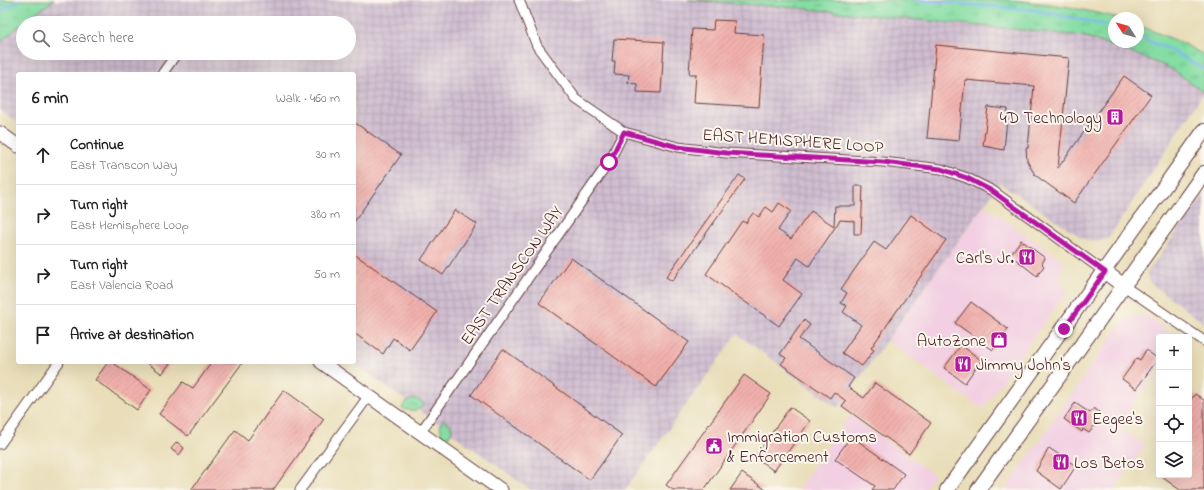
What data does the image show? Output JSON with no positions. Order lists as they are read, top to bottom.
{
  "streets": {
    "street": ["EAST HEMISPHERE LOOP", "EAST TRANSCON WAY"]
  },
  "crossings": [
    ["EAST HEMISPHERE LOOP", "EAST TRANSCON WAY"]
  ],
  "places": {
    "building": ["4D Technology"],
    "restaurant": [
      "Carl's Jr.",
      "Jimmy John's",
      "Eegee's",
      "Los Betos"
    ],
    "shop": ["AutoZone"],
    "public building": ["Immigration Customs & Enforcement"]
  },
  "north": "top left",
  "page": {
    "search": "Search here",
    "heading": ["6 min", "Walk · 460 m"],
    "list": [
      ["Continue", "East Transcon Way", "30 m"],
      ["Turn right", "East Hemisphere Loop", "380 m"],
      ["Turn right", "East Valencia Road", "50 m"],
      "Arrive at destination"
    ],
    "map_buttons": ["+", "−"]
  }
}
